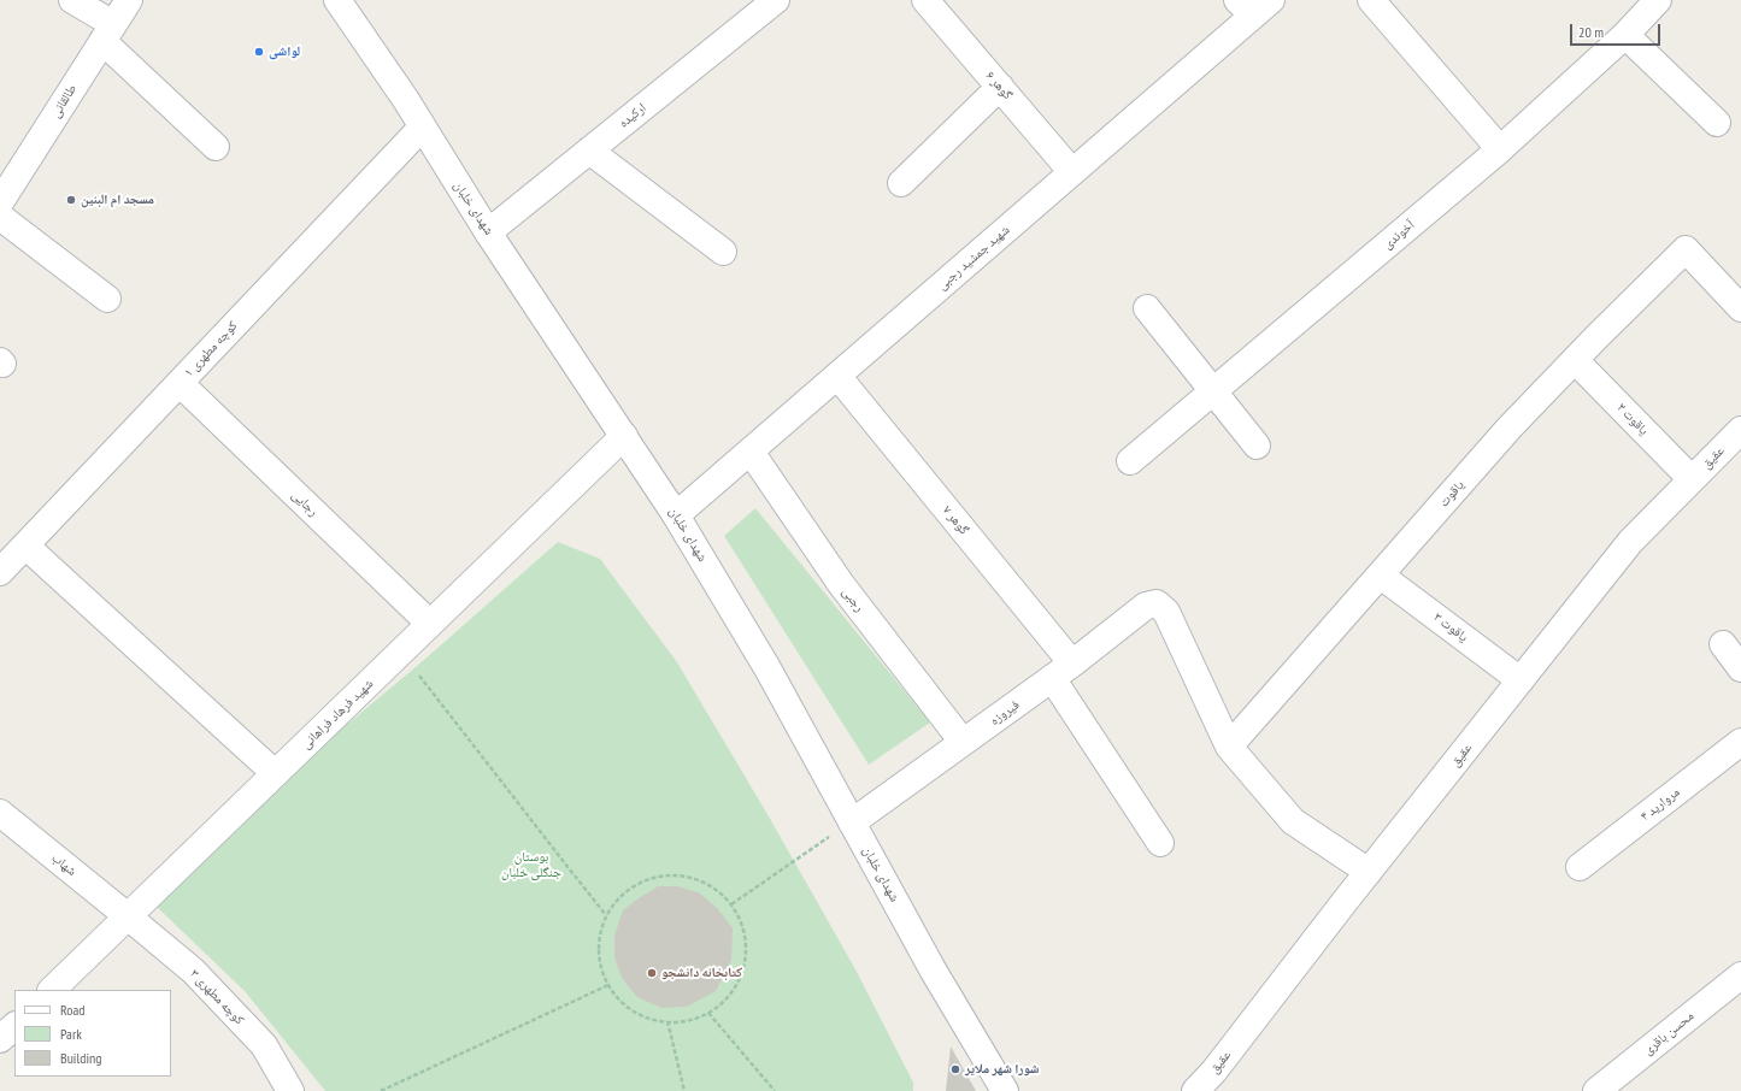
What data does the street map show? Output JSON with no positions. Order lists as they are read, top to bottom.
{
  "streets": {
    "street": [
      "گوهر ۶",
      "طالقانی",
      "ارکیده",
      "شهدای خلبان",
      "آخوندی",
      "شهید جمشید رجبی",
      "کوچه مطهری ۱",
      "یاقوت ۲",
      "عقیق",
      "یاقوت",
      "رجایی",
      "گوهر ۷",
      "رجبی",
      "یاقوت ۳",
      "فیروزه",
      "شهید فرهاد فراهانی",
      "مروارید ۴",
      "شهاب",
      "کوچه مطهری ۳",
      "محسن باقری"
    ]
  },
  "crossings": [
    ["گوهر ۶", "شهید جمشید رجبی"],
    ["ارکیده", "شهدای خلبان"],
    ["شهدای خلبان", "شهید جمشید رجبی"],
    ["شهدای خلبان", "کوچه مطهری ۱"],
    ["شهدای خلبان", "فیروزه"],
    ["شهدای خلبان", "شهید فرهاد فراهانی"],
    ["شهید جمشید رجبی", "گوهر ۷"],
    ["شهید جمشید رجبی", "رجبی"],
    ["کوچه مطهری ۱", "رجایی"],
    ["یاقوت ۲", "عقیق"],
    ["یاقوت ۲", "یاقوت"],
    ["عقیق", "یاقوت ۳"],
    ["یاقوت", "یاقوت ۳"],
    ["یاقوت", "فیروزه"],
    ["رجایی", "شهید فرهاد فراهانی"],
    ["گوهر ۷", "فیروزه"],
    ["رجبی", "فیروزه"],
    ["شهید فرهاد فراهانی", "شهاب"],
    ["شهید فرهاد فراهانی", "کوچه مطهری ۳"],
    ["شهاب", "کوچه مطهری ۳"]
  ],
  "parks": ["بوستان جنگلی خلبان"],
  "places": [
    "لواشی",
    "مسجد ام البنین",
    "کتابخانه دانشجو",
    "شورا شهر ملایر"
  ],
  "legend": ["Road", "Park", "Building"],
  "scale_bar": "20 m"
}
